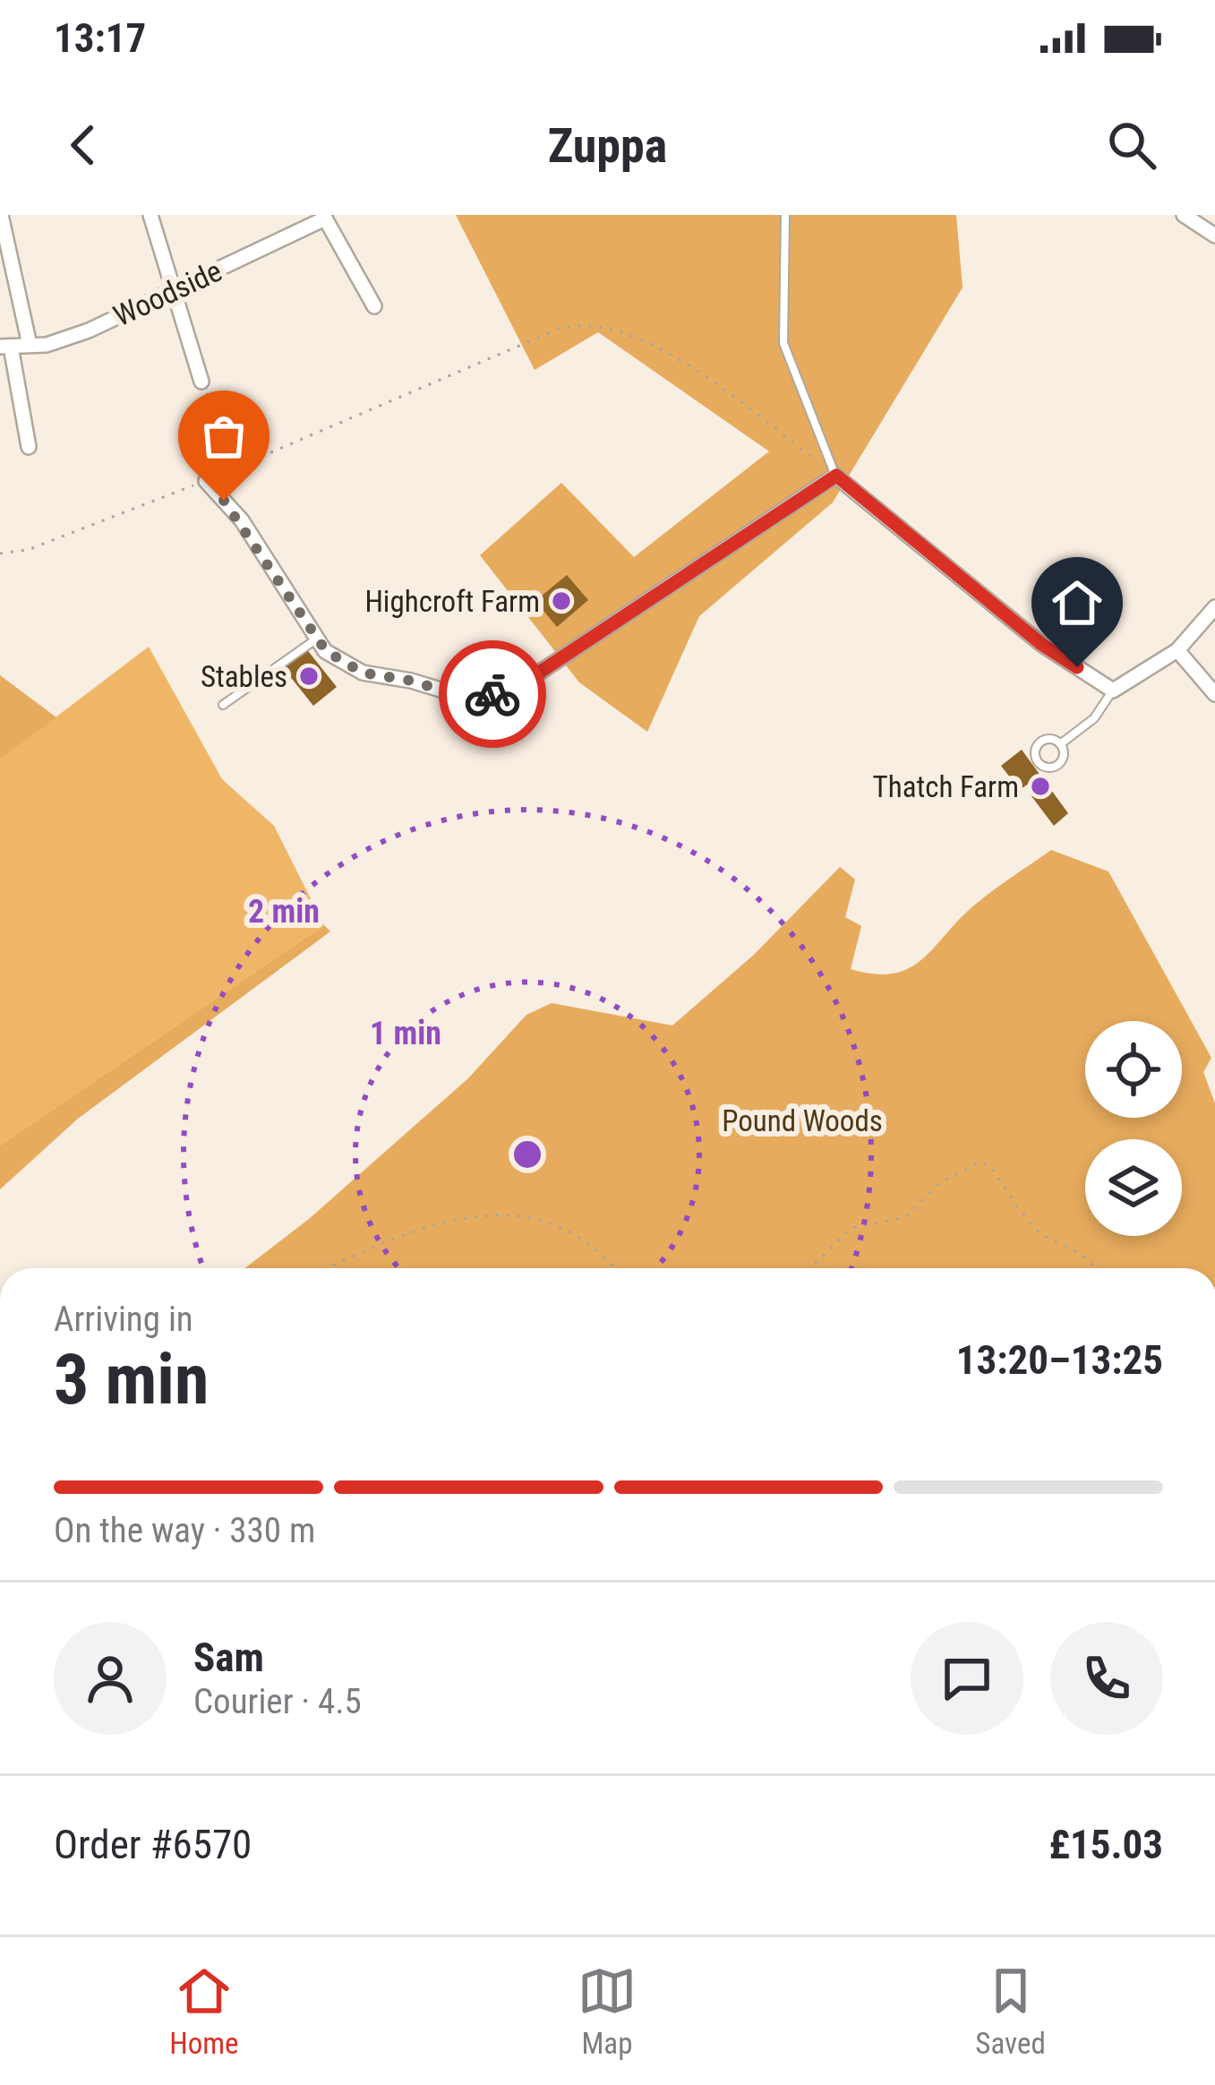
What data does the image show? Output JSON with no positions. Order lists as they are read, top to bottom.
{
  "streets": {
    "street": ["Woodside"]
  },
  "parks": ["Pound Woods"],
  "places": ["Highcroft Farm", "Stables", "Thatch Farm"],
  "page": {
    "status": "13:17",
    "header": "Zuppa",
    "heading": ["3 min", "Arriving in", "13:20–13:25"],
    "panel": [
      "Sam",
      "Courier · 4.5",
      "Order #6570",
      "£15.03"
    ],
    "bar": "On the way · 330 m",
    "tabs": ["Home", "Map", "Saved"]
  },
  "rings": ["2 min", "1 min"]
}
